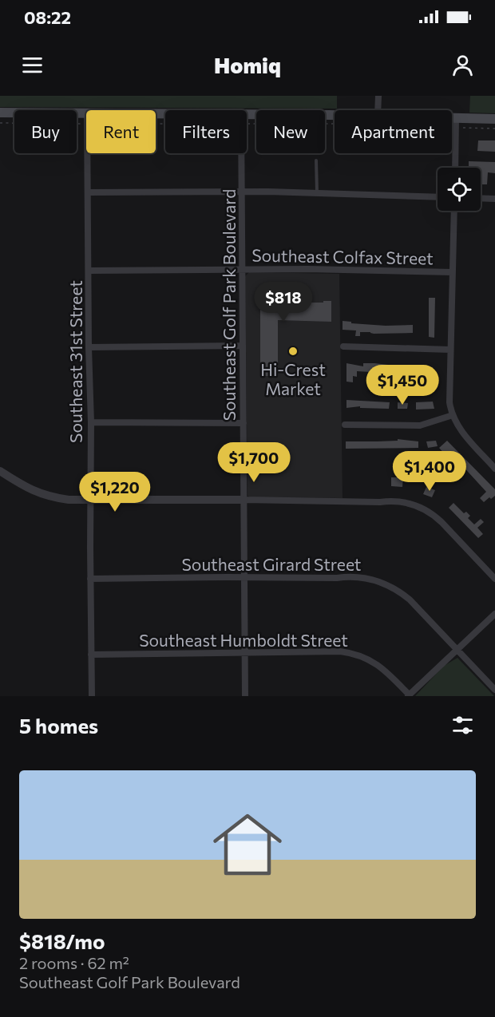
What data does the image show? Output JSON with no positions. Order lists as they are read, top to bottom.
{
  "streets": {
    "street": [
      "Southeast Colfax Street",
      "Southeast Golf Park Boulevard",
      "Southeast 31st Street",
      "Southeast Girard Street",
      "Southeast Humboldt Street"
    ]
  },
  "crossings": [
    ["Southeast Colfax Street", "Southeast Golf Park Boulevard"],
    ["Southeast Colfax Street", "Southeast 31st Street"],
    ["Southeast Golf Park Boulevard", "Southeast Girard Street"],
    ["Southeast Golf Park Boulevard", "Southeast Humboldt Street"],
    ["Southeast 31st Street", "Southeast Girard Street"],
    ["Southeast 31st Street", "Southeast Humboldt Street"]
  ],
  "places": ["Hi-Crest Market"],
  "page": {
    "status": "08:22",
    "header": "Homiq",
    "chip": [
      "Buy",
      "Rent",
      "Filters",
      "New",
      "Apartment"
    ],
    "price": [
      "$818",
      "$1,450",
      "$1,700",
      "$1,400",
      "$1,220"
    ],
    "heading": "5 homes",
    "list": [
      {
        "name": "$818/mo",
        "note": "2 rooms · 62 m² · Southeast Golf Park Boulevard"
      }
    ]
  }
}
